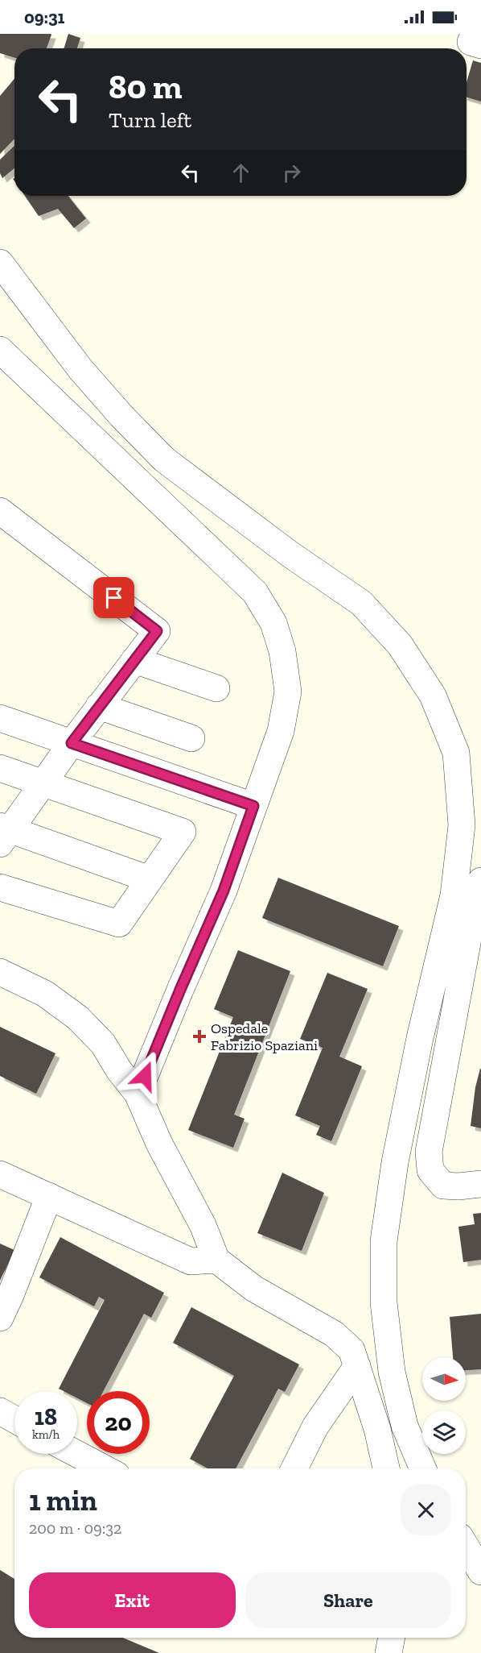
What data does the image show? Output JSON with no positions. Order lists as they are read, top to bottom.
{
  "places": {
    "health": ["Ospedale Fabrizio Spaziani"]
  },
  "north": "right",
  "page": {
    "status": "09:31",
    "turn": ["80 m", "Turn left"],
    "speed": "18 km/h",
    "limit": "20",
    "heading": ["1 min", "200 m · 09:32"],
    "buttons": ["Exit", "Share"]
  }
}
